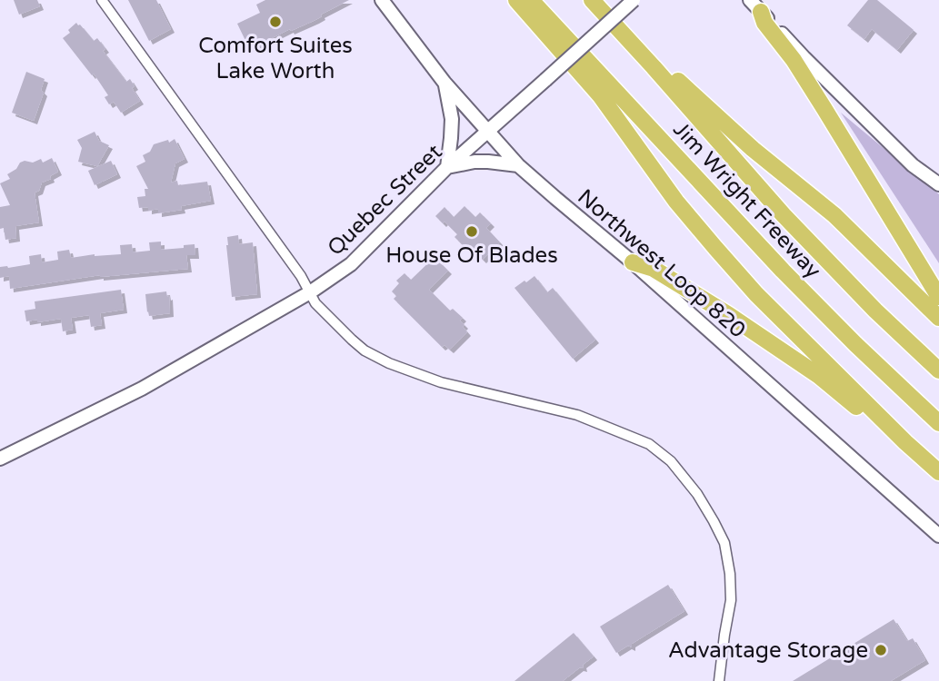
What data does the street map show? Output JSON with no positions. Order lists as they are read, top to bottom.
{
  "streets": {
    "highway": ["Jim Wright Freeway"],
    "main road": ["Quebec Street", "Northwest Loop 820"]
  },
  "crossings": [
    ["Quebec Street", "Northwest Loop 820"]
  ],
  "places": ["Comfort Suites Lake Worth", "House Of Blades", "Advantage Storage"]
}
